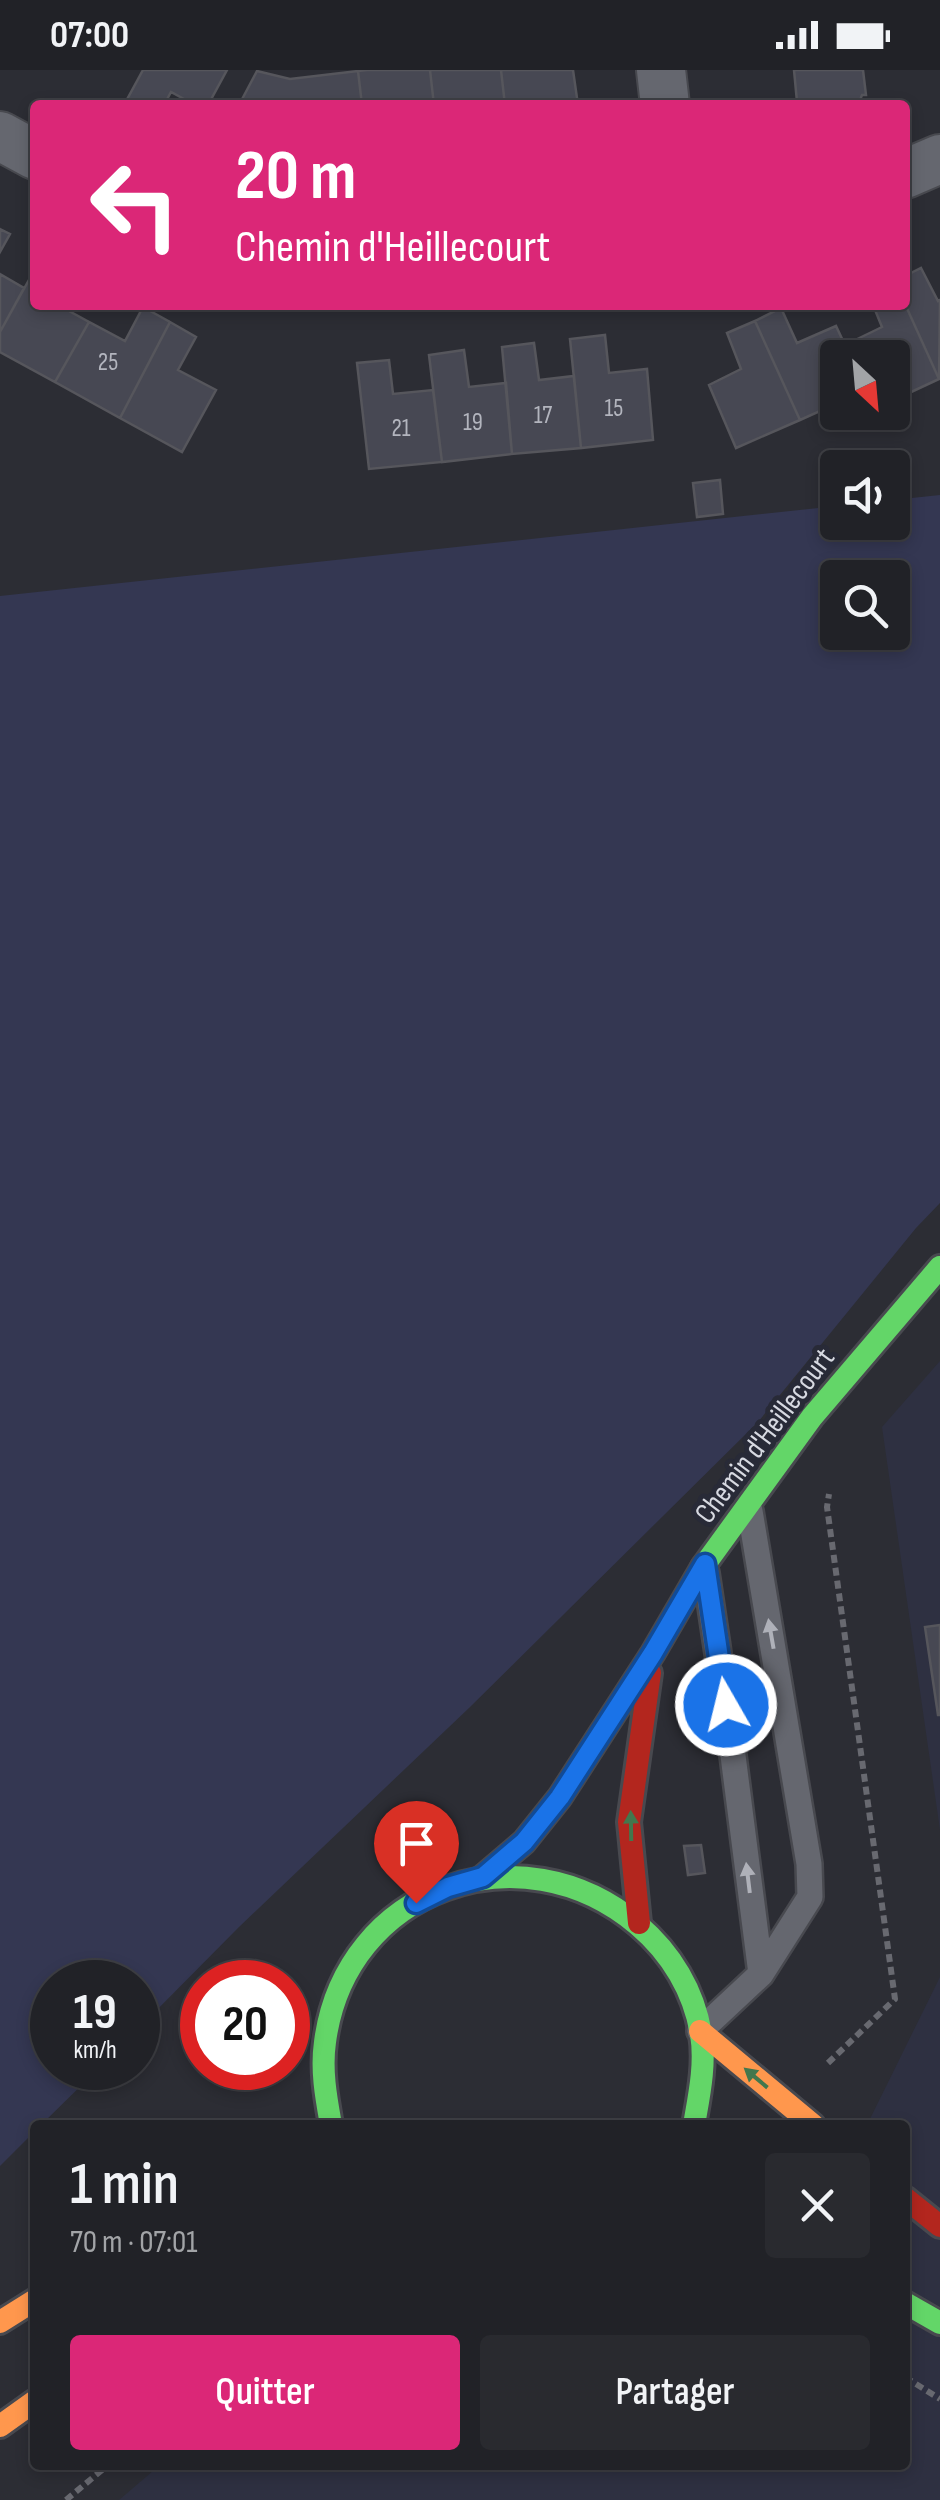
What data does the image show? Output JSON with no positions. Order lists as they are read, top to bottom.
{
  "streets": {
    "main road": ["Chemin d'Heillecourt"]
  },
  "house_numbers": [
    "25",
    "15",
    "17",
    "19",
    "21"
  ],
  "north": "bottom right",
  "page": {
    "status": "07:00",
    "turn": ["20 m", "Chemin d'Heillecourt"],
    "speed": "19 km/h",
    "limit": "20",
    "heading": ["1 min", "70 m · 07:01"],
    "buttons": ["Quitter", "Partager"]
  }
}
